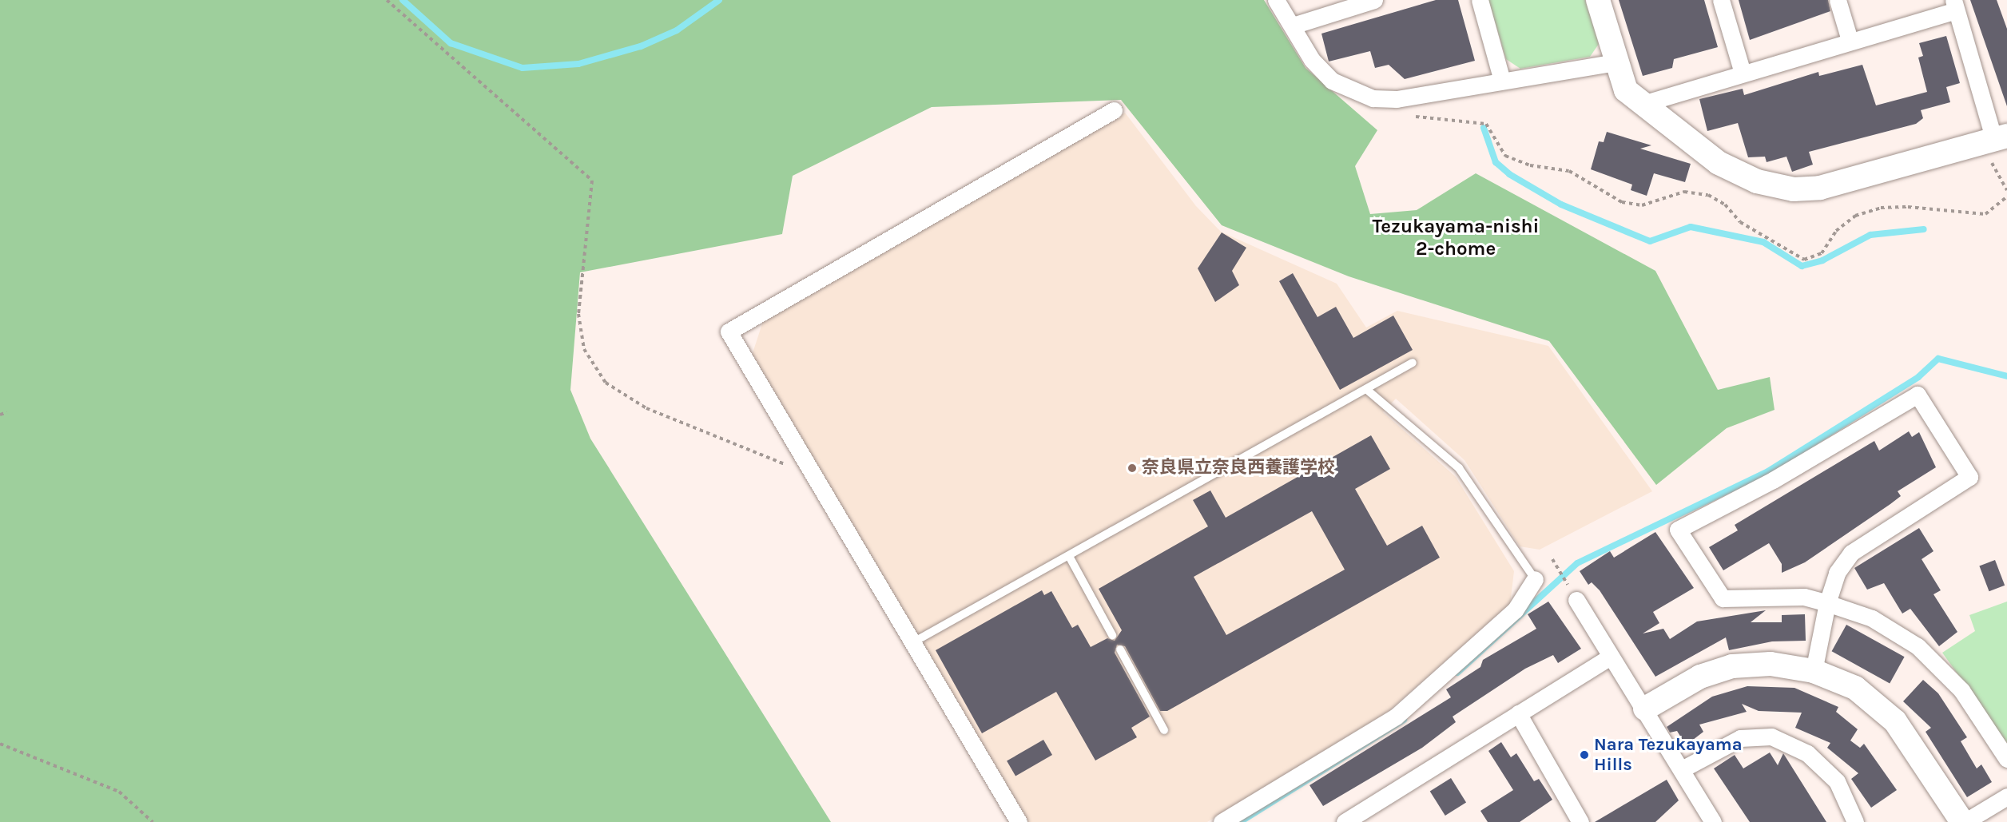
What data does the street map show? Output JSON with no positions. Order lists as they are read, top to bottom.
{
  "districts": ["Tezukayama-nishi 2-chome"],
  "places": ["奈良県立奈良西養護学校", "Nara Tezukayama Hills"]
}
